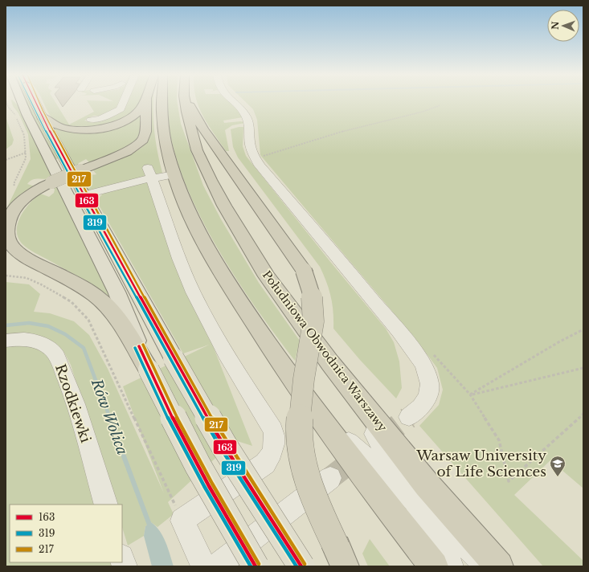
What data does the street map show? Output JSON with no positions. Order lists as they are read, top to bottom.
{
  "streets": {
    "highway": ["Południowa Obwodnica Warszawy"],
    "street": ["Rzodkiewki"]
  },
  "water": ["Rów Wolica"],
  "places": {
    "school or university": ["Warsaw University of Life Sciences"]
  },
  "lines": ["transit line 163", "transit line 319", "transit line 217"],
  "legend": ["163", "319", "217"],
  "north": "left"
}
